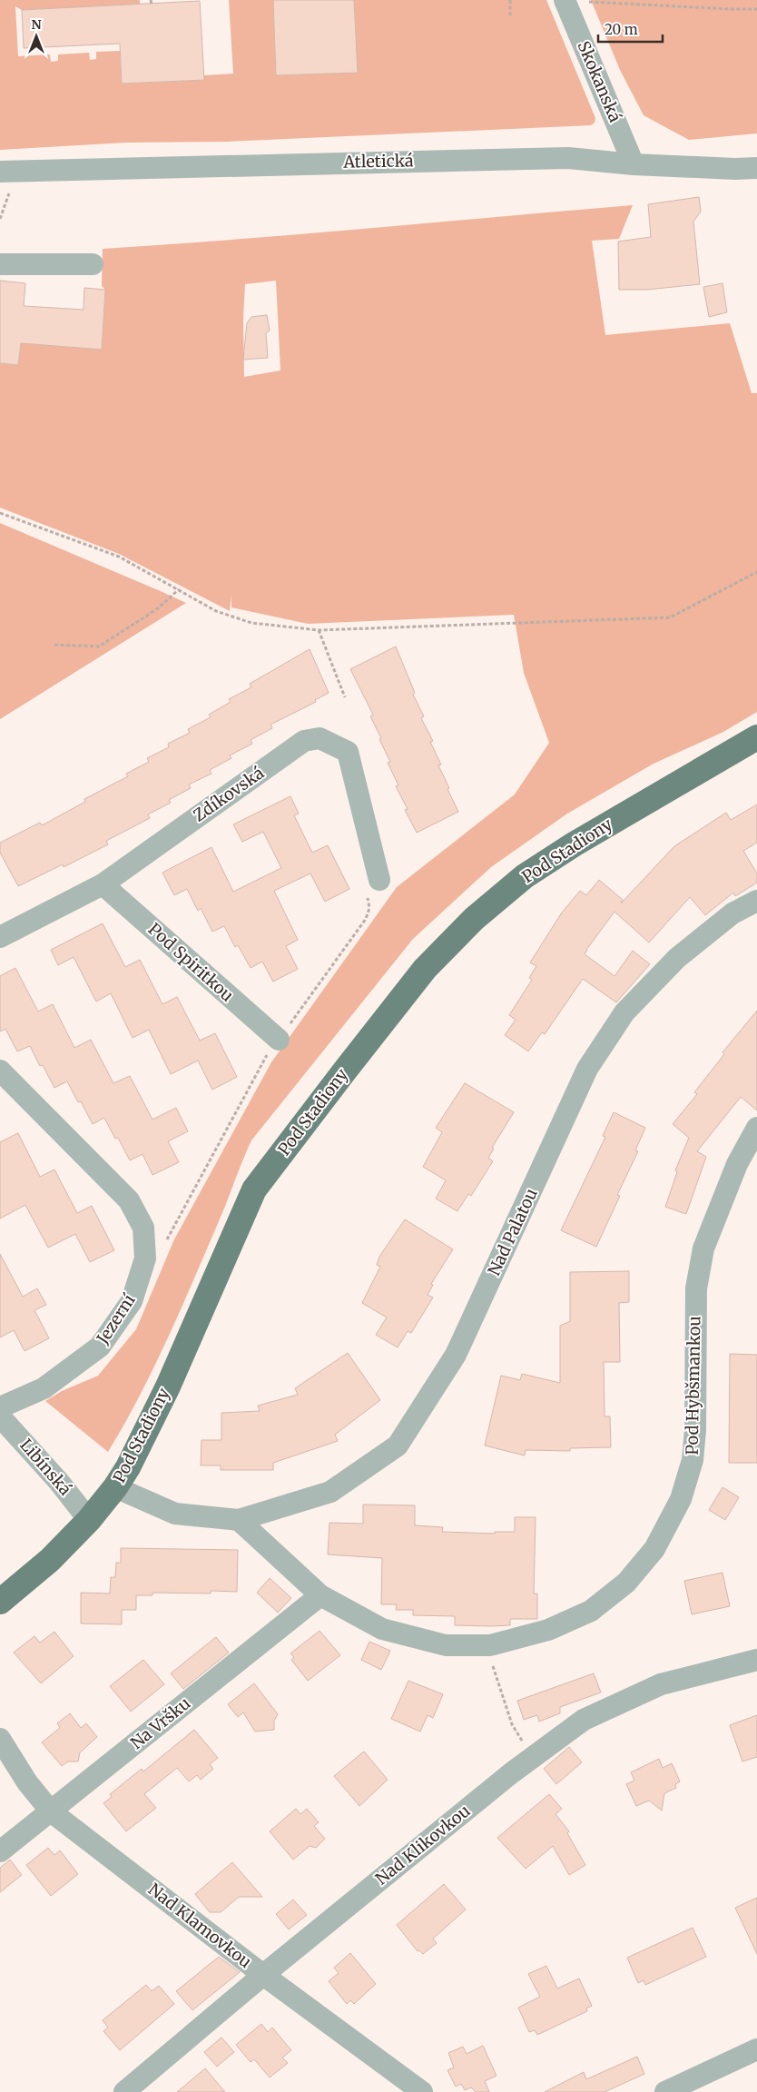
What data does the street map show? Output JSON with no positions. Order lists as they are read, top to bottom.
{
  "streets": {
    "main road": ["Pod Stadiony"],
    "street": [
      "Skokanská",
      "Atletická",
      "Zdíkovská",
      "Pod Spiritkou",
      "Nad Palatou",
      "Jezerní",
      "Pod Hybšmankou",
      "Libínská",
      "Na Vršku",
      "Nad Klikovkou",
      "Nad Klamovkou"
    ]
  },
  "crossings": [
    ["Skokanská", "Atletická"],
    ["Zdíkovská", "Pod Spiritkou"],
    ["Pod Stadiony", "Libínská"],
    ["Nad Palatou", "Pod Hybšmankou"],
    ["Pod Hybšmankou", "Na Vršku"],
    ["Na Vršku", "Nad Klamovkou"],
    ["Nad Klikovkou", "Nad Klamovkou"]
  ],
  "scale_bar": "20 m",
  "north": "top"
}
